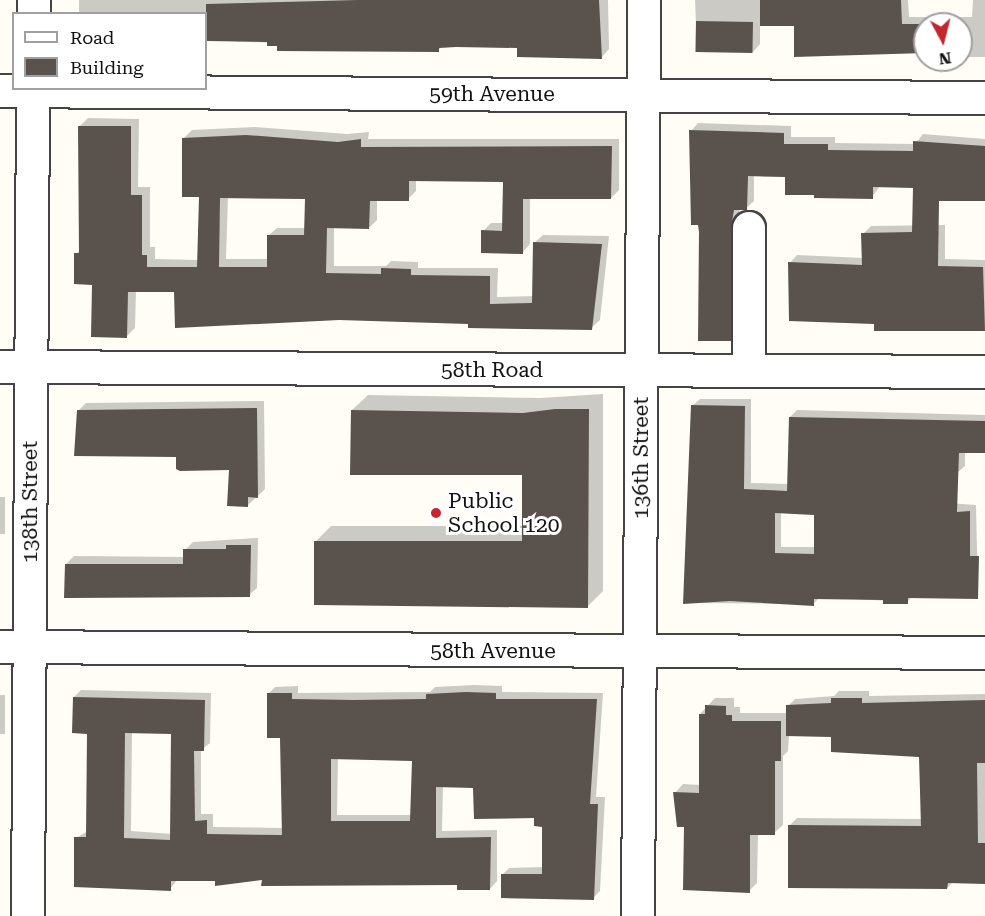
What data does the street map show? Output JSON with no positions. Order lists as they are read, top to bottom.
{
  "streets": {
    "street": [
      "59th Avenue",
      "58th Road",
      "136th Street",
      "138th Street",
      "58th Avenue"
    ]
  },
  "crossings": [
    ["59th Avenue", "136th Street"],
    ["59th Avenue", "138th Street"],
    ["58th Road", "136th Street"],
    ["58th Road", "138th Street"],
    ["136th Street", "58th Avenue"],
    ["138th Street", "58th Avenue"]
  ],
  "places": ["Public School 120"],
  "legend": ["Road", "Building"],
  "north": "bottom"
}
